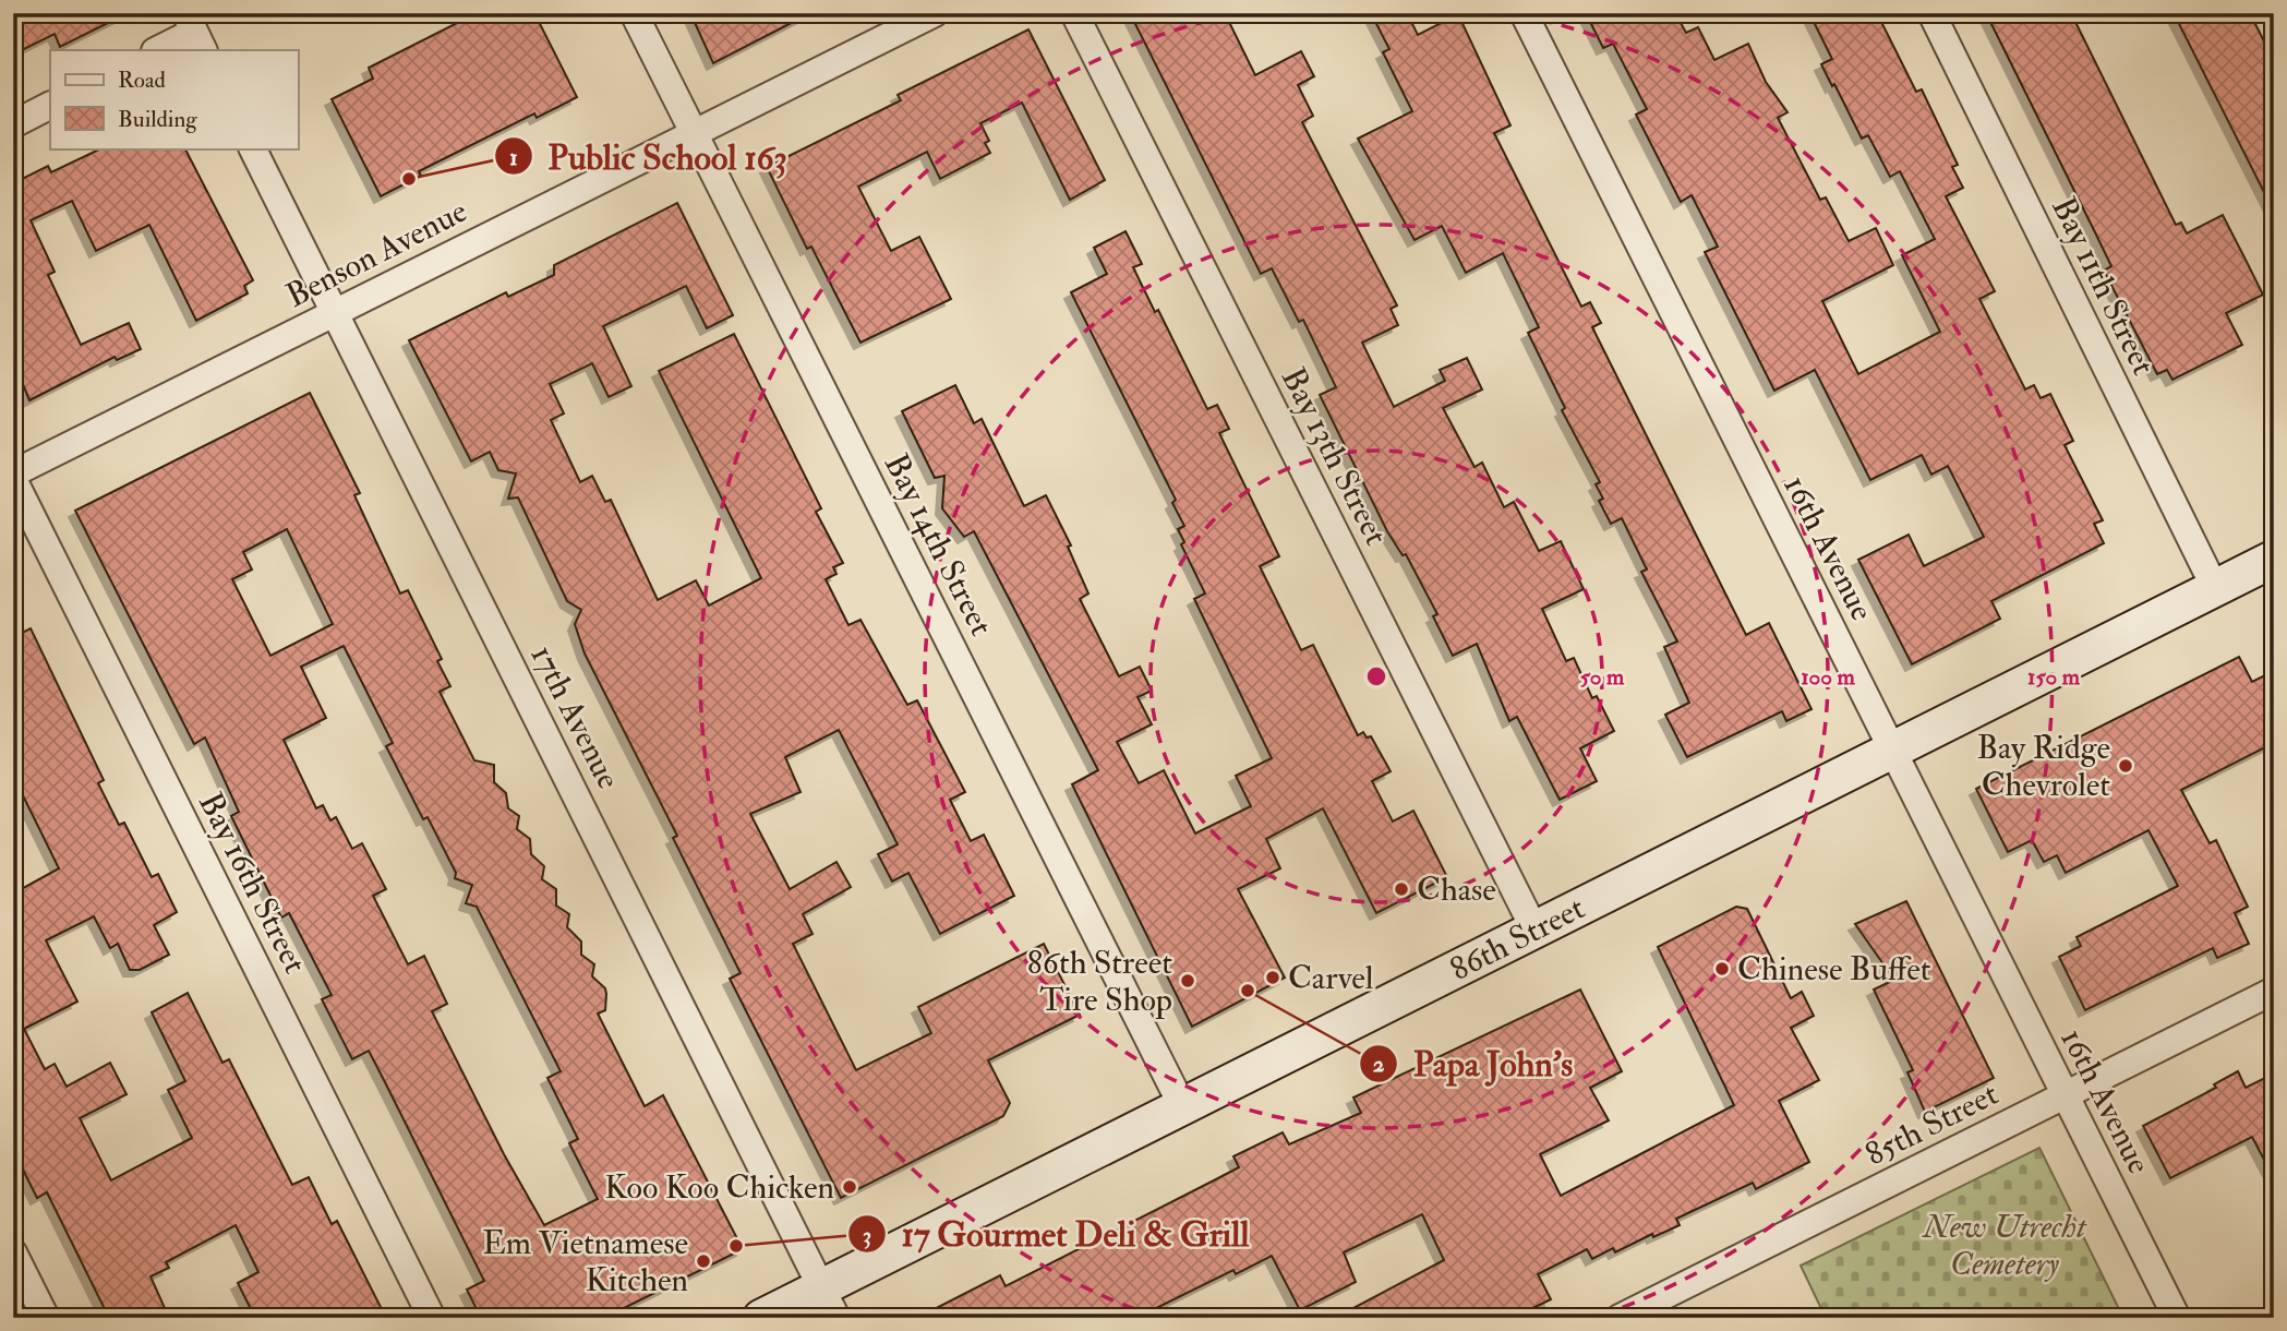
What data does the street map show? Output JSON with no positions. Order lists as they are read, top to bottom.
{
  "streets": {
    "main road": ["86th Street"],
    "street": [
      "Benson Avenue",
      "Bay 11th Street",
      "Bay 13th Street",
      "Bay 14th Street",
      "16th Avenue",
      "17th Avenue",
      "Bay 16th Street",
      "85th Street"
    ]
  },
  "crossings": [
    ["Benson Avenue", "Bay 14th Street"],
    ["Benson Avenue", "17th Avenue"],
    ["Benson Avenue", "Bay 16th Street"],
    ["Bay 11th Street", "86th Street"],
    ["Bay 13th Street", "86th Street"],
    ["Bay 14th Street", "86th Street"],
    ["16th Avenue", "86th Street"],
    ["16th Avenue", "85th Street"],
    ["17th Avenue", "86th Street"]
  ],
  "parks": ["New Utrecht Cemetery"],
  "places": [
    "Public School 163",
    "Bay Ridge Chevrolet",
    "Chase",
    "Chinese Buffet",
    "Carvel",
    "86th Street Tire Shop",
    "Papa John's",
    "Koo Koo Chicken",
    "17 Gourmet Deli & Grill",
    "Em Vietnamese Kitchen"
  ],
  "legend": ["Road", "Building"],
  "rings": ["50 m", "100 m", "150 m"]
}
